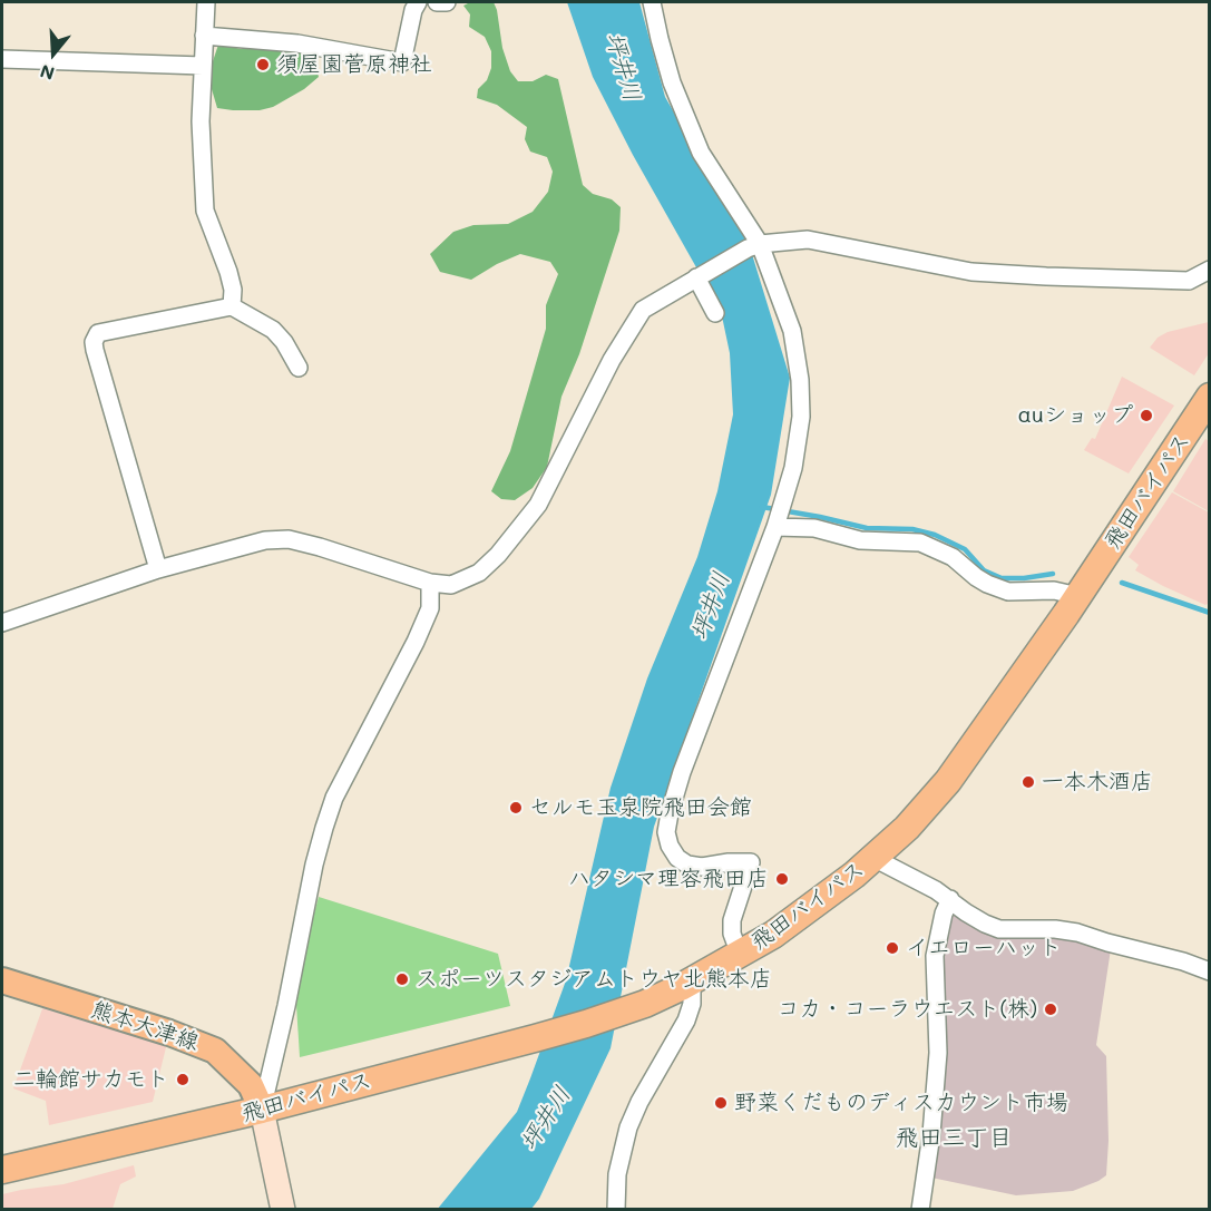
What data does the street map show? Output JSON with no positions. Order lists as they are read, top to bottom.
{
  "streets": {
    "highway": ["飛田バイパス"],
    "main road": ["熊本大津線"]
  },
  "crossings": [
    ["飛田バイパス", "熊本大津線"]
  ],
  "districts": ["飛田三丁目"],
  "water": ["坪井川"],
  "places": [
    "須屋園菅原神社",
    "auショップ",
    "一本木酒店",
    "セルモ玉泉院飛田会館",
    "ハタシマ理容飛田店",
    "イエローハット",
    "スポーツスタジアムトウヤ北熊本店",
    "コカ・コーラウエスト(株)",
    "二輪館サカモト",
    "野菜くだものディスカウント市場"
  ],
  "north": "bottom"
}
